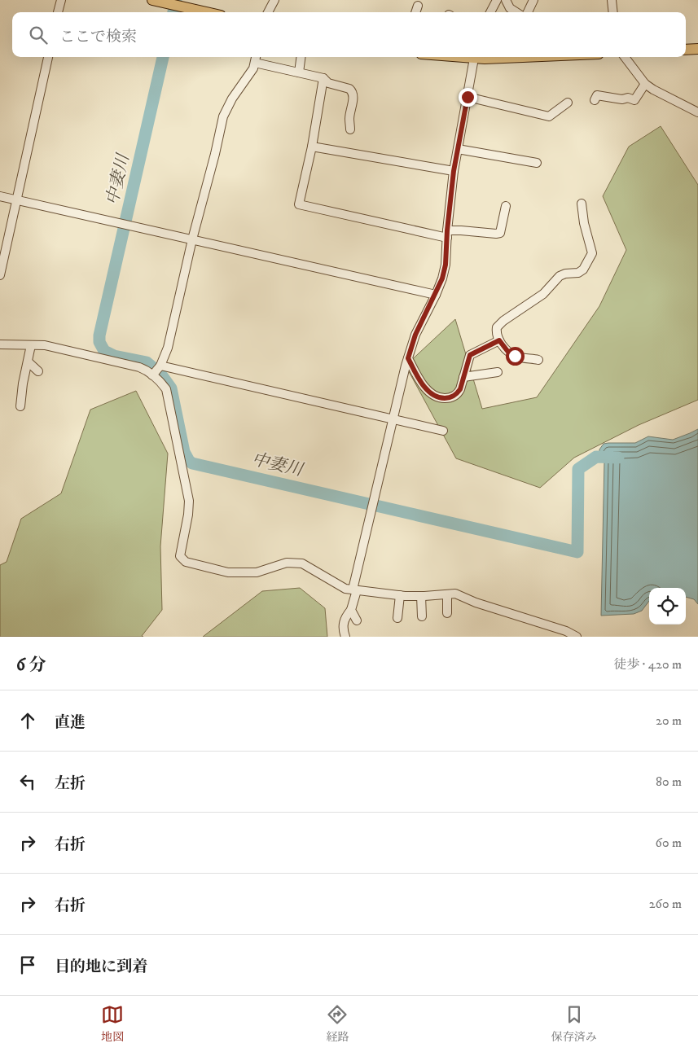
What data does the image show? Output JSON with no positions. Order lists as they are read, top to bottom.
{
  "water": ["中妻川"],
  "page": {
    "search": "ここで検索",
    "heading": ["6 分", "徒歩 · 420 m"],
    "list": [
      ["直進", "20 m"],
      ["左折", "80 m"],
      ["右折", "60 m"],
      ["右折", "260 m"],
      "目的地に到着"
    ],
    "nav": ["地図", "経路", "保存済み"]
  }
}
